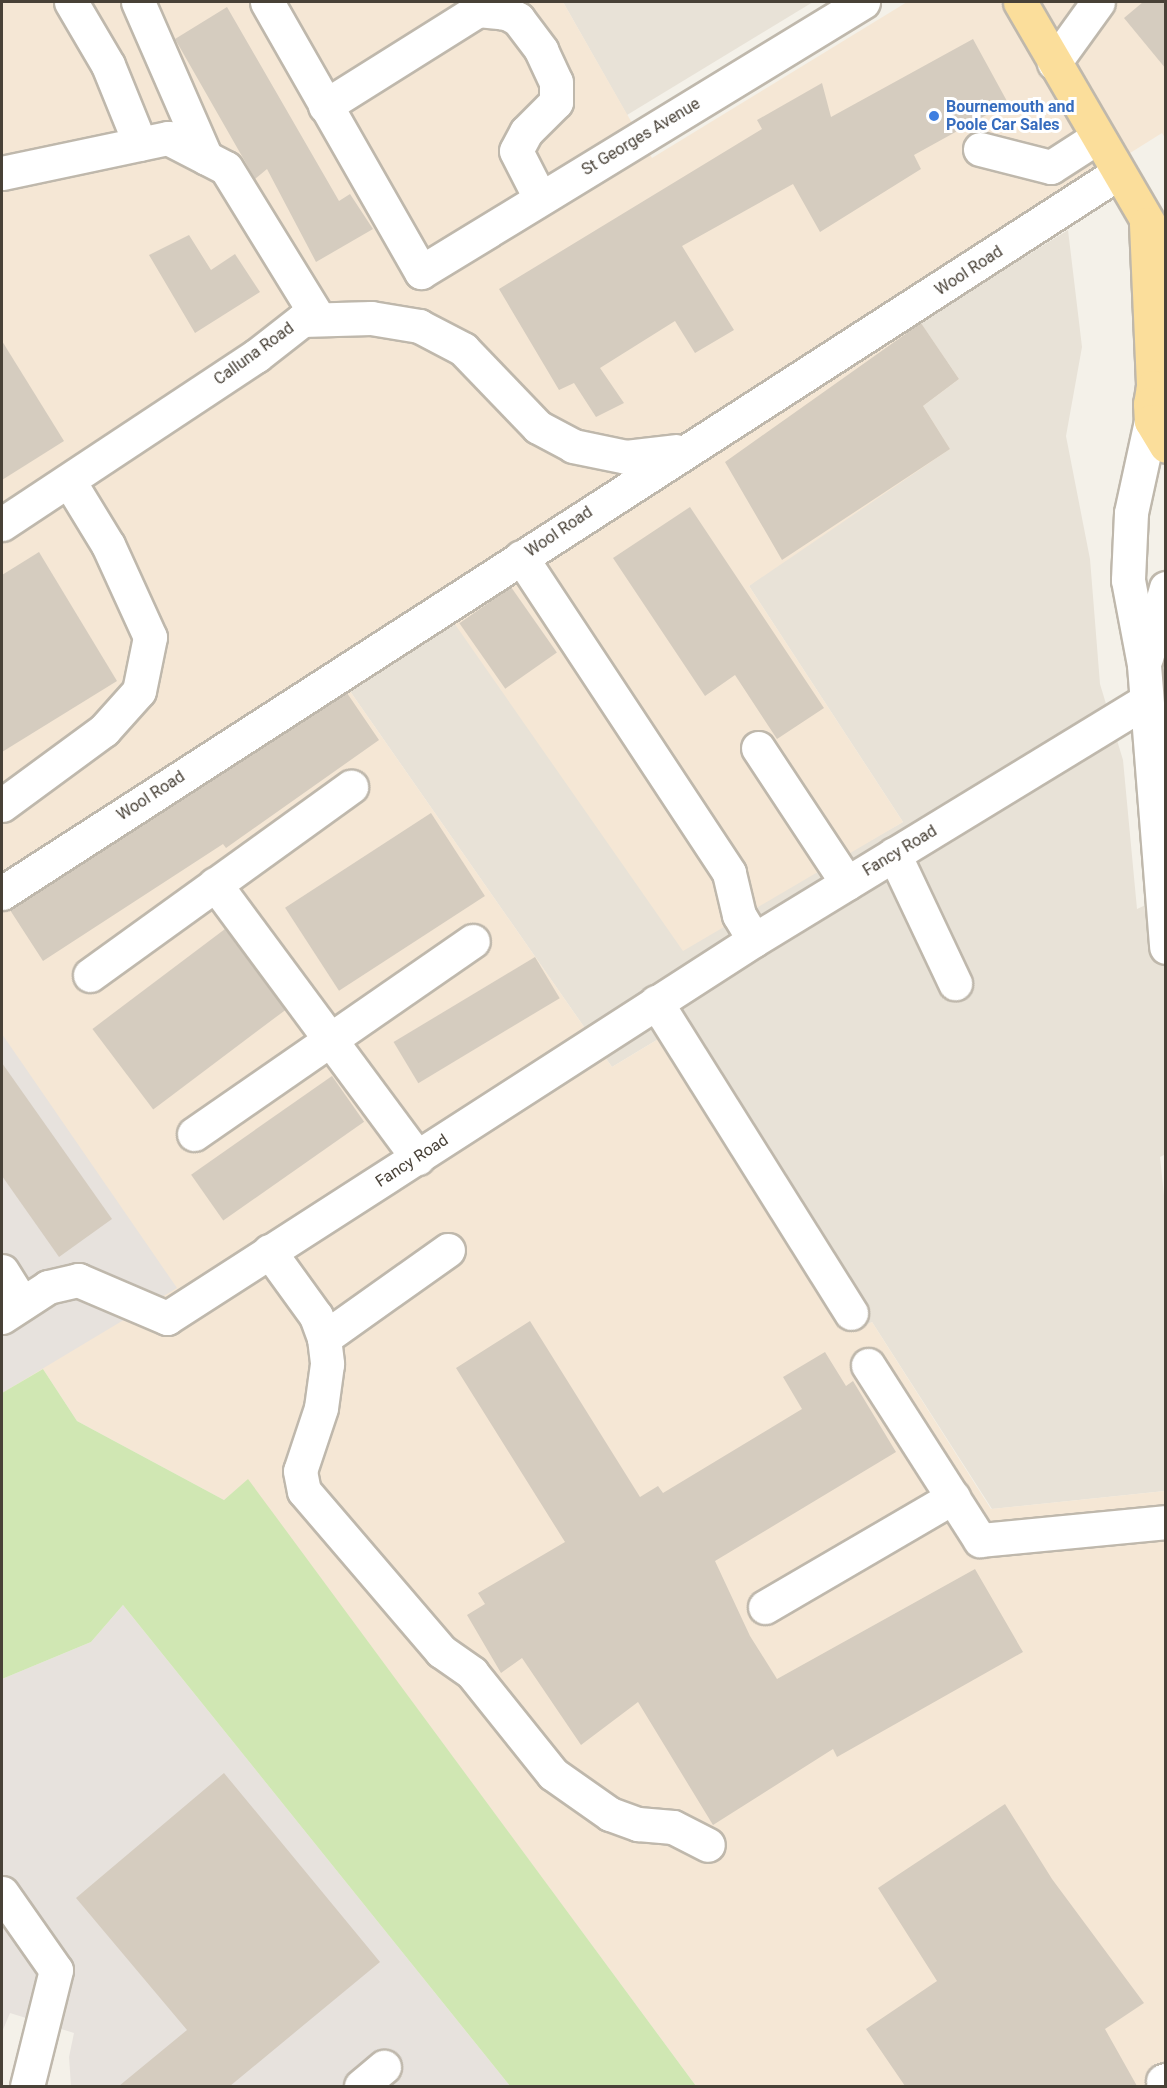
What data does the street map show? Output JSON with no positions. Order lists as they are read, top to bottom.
{
  "streets": {
    "street": [
      "St Georges Avenue",
      "Wool Road",
      "Calluna Road",
      "Fancy Road"
    ]
  },
  "crossings": [
    ["Wool Road", "Calluna Road"]
  ],
  "places": ["Bournemouth and Poole Car Sales"]
}
